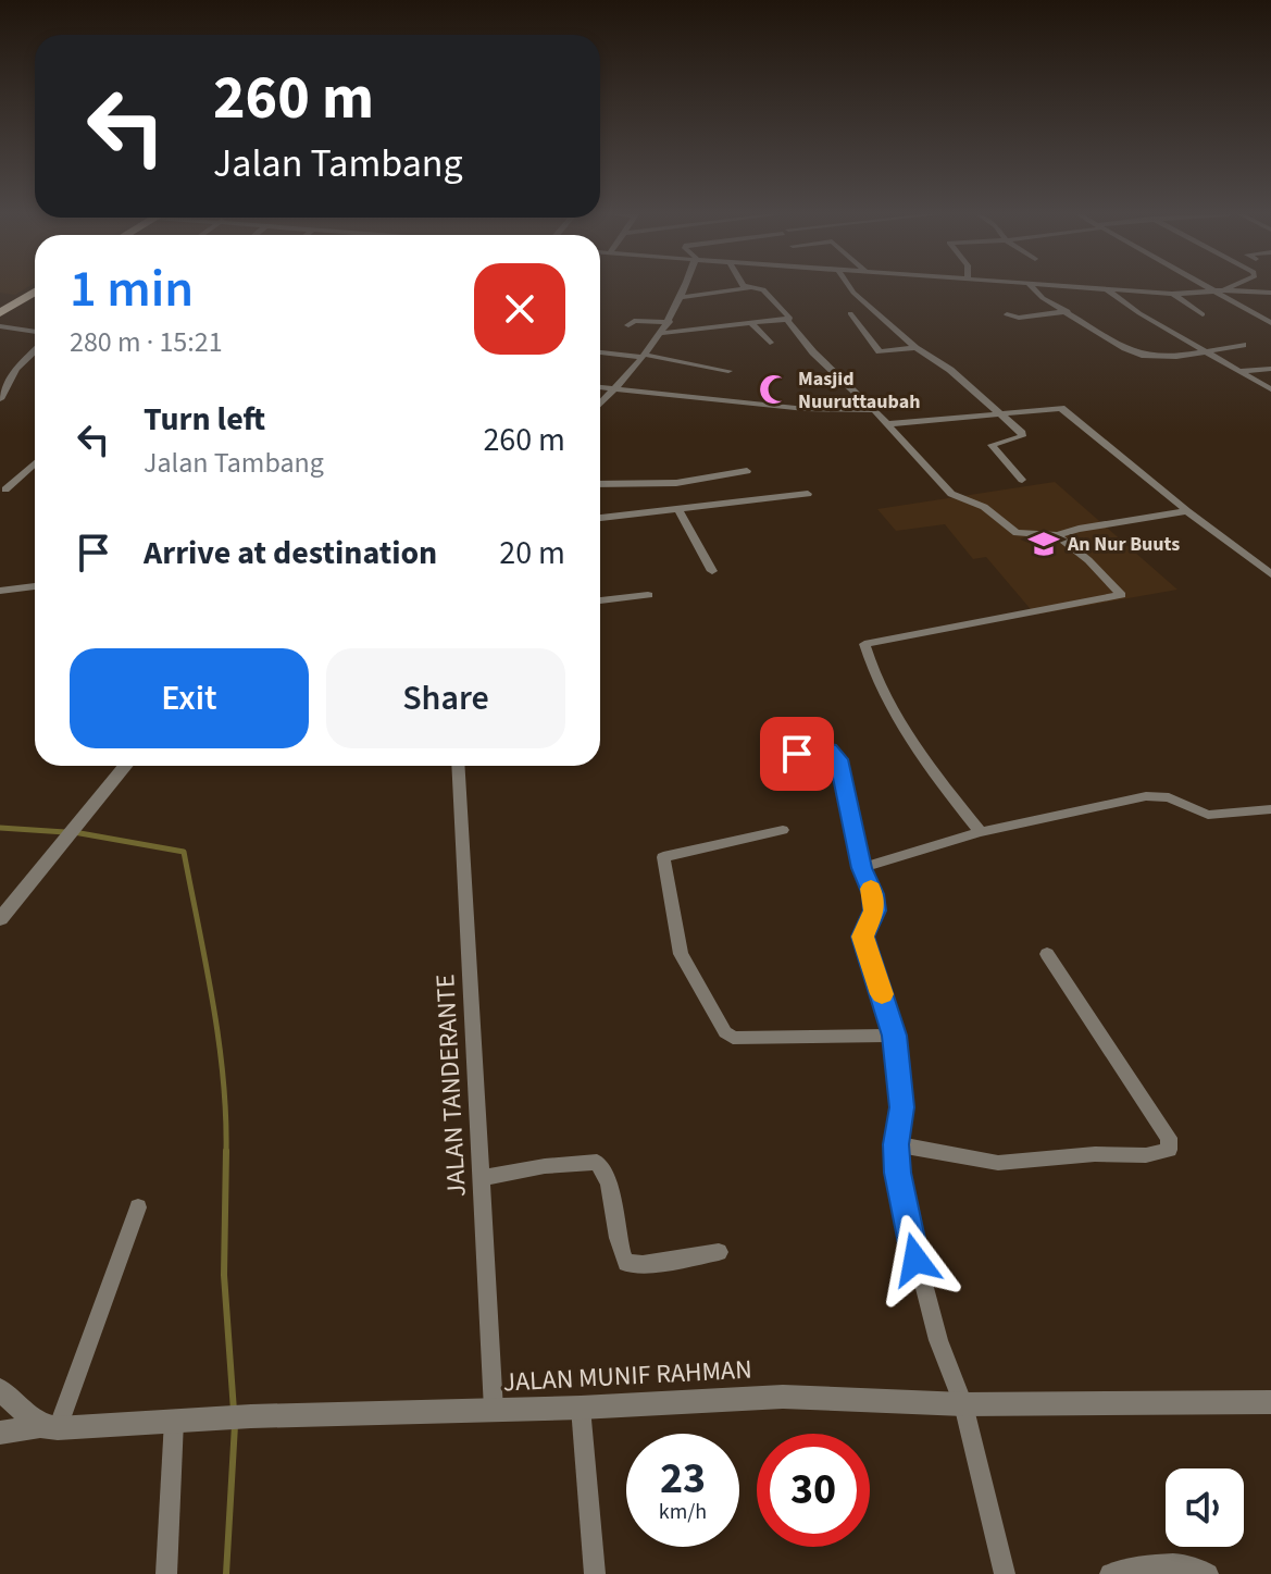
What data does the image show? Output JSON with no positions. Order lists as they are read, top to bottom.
{
  "streets": {
    "street": ["JALAN TANDERANTE", "JALAN MUNIF RAHMAN"]
  },
  "crossings": [
    ["JALAN TANDERANTE", "JALAN MUNIF RAHMAN"]
  ],
  "places": {
    "mosque": ["Masjid Nuuruttaubah"],
    "school or university": ["An Nur Buuts"]
  },
  "page": {
    "turn": ["260 m", "Jalan Tambang"],
    "heading": ["1 min", "280 m · 15:21"],
    "list": [
      {
        "name": "Turn left",
        "note": "Jalan Tambang",
        "value": "260 m"
      },
      {
        "name": "Arrive at destination",
        "value": "20 m"
      }
    ],
    "buttons": ["Exit", "Share"],
    "speed": "23 km/h",
    "limit": "30"
  }
}
